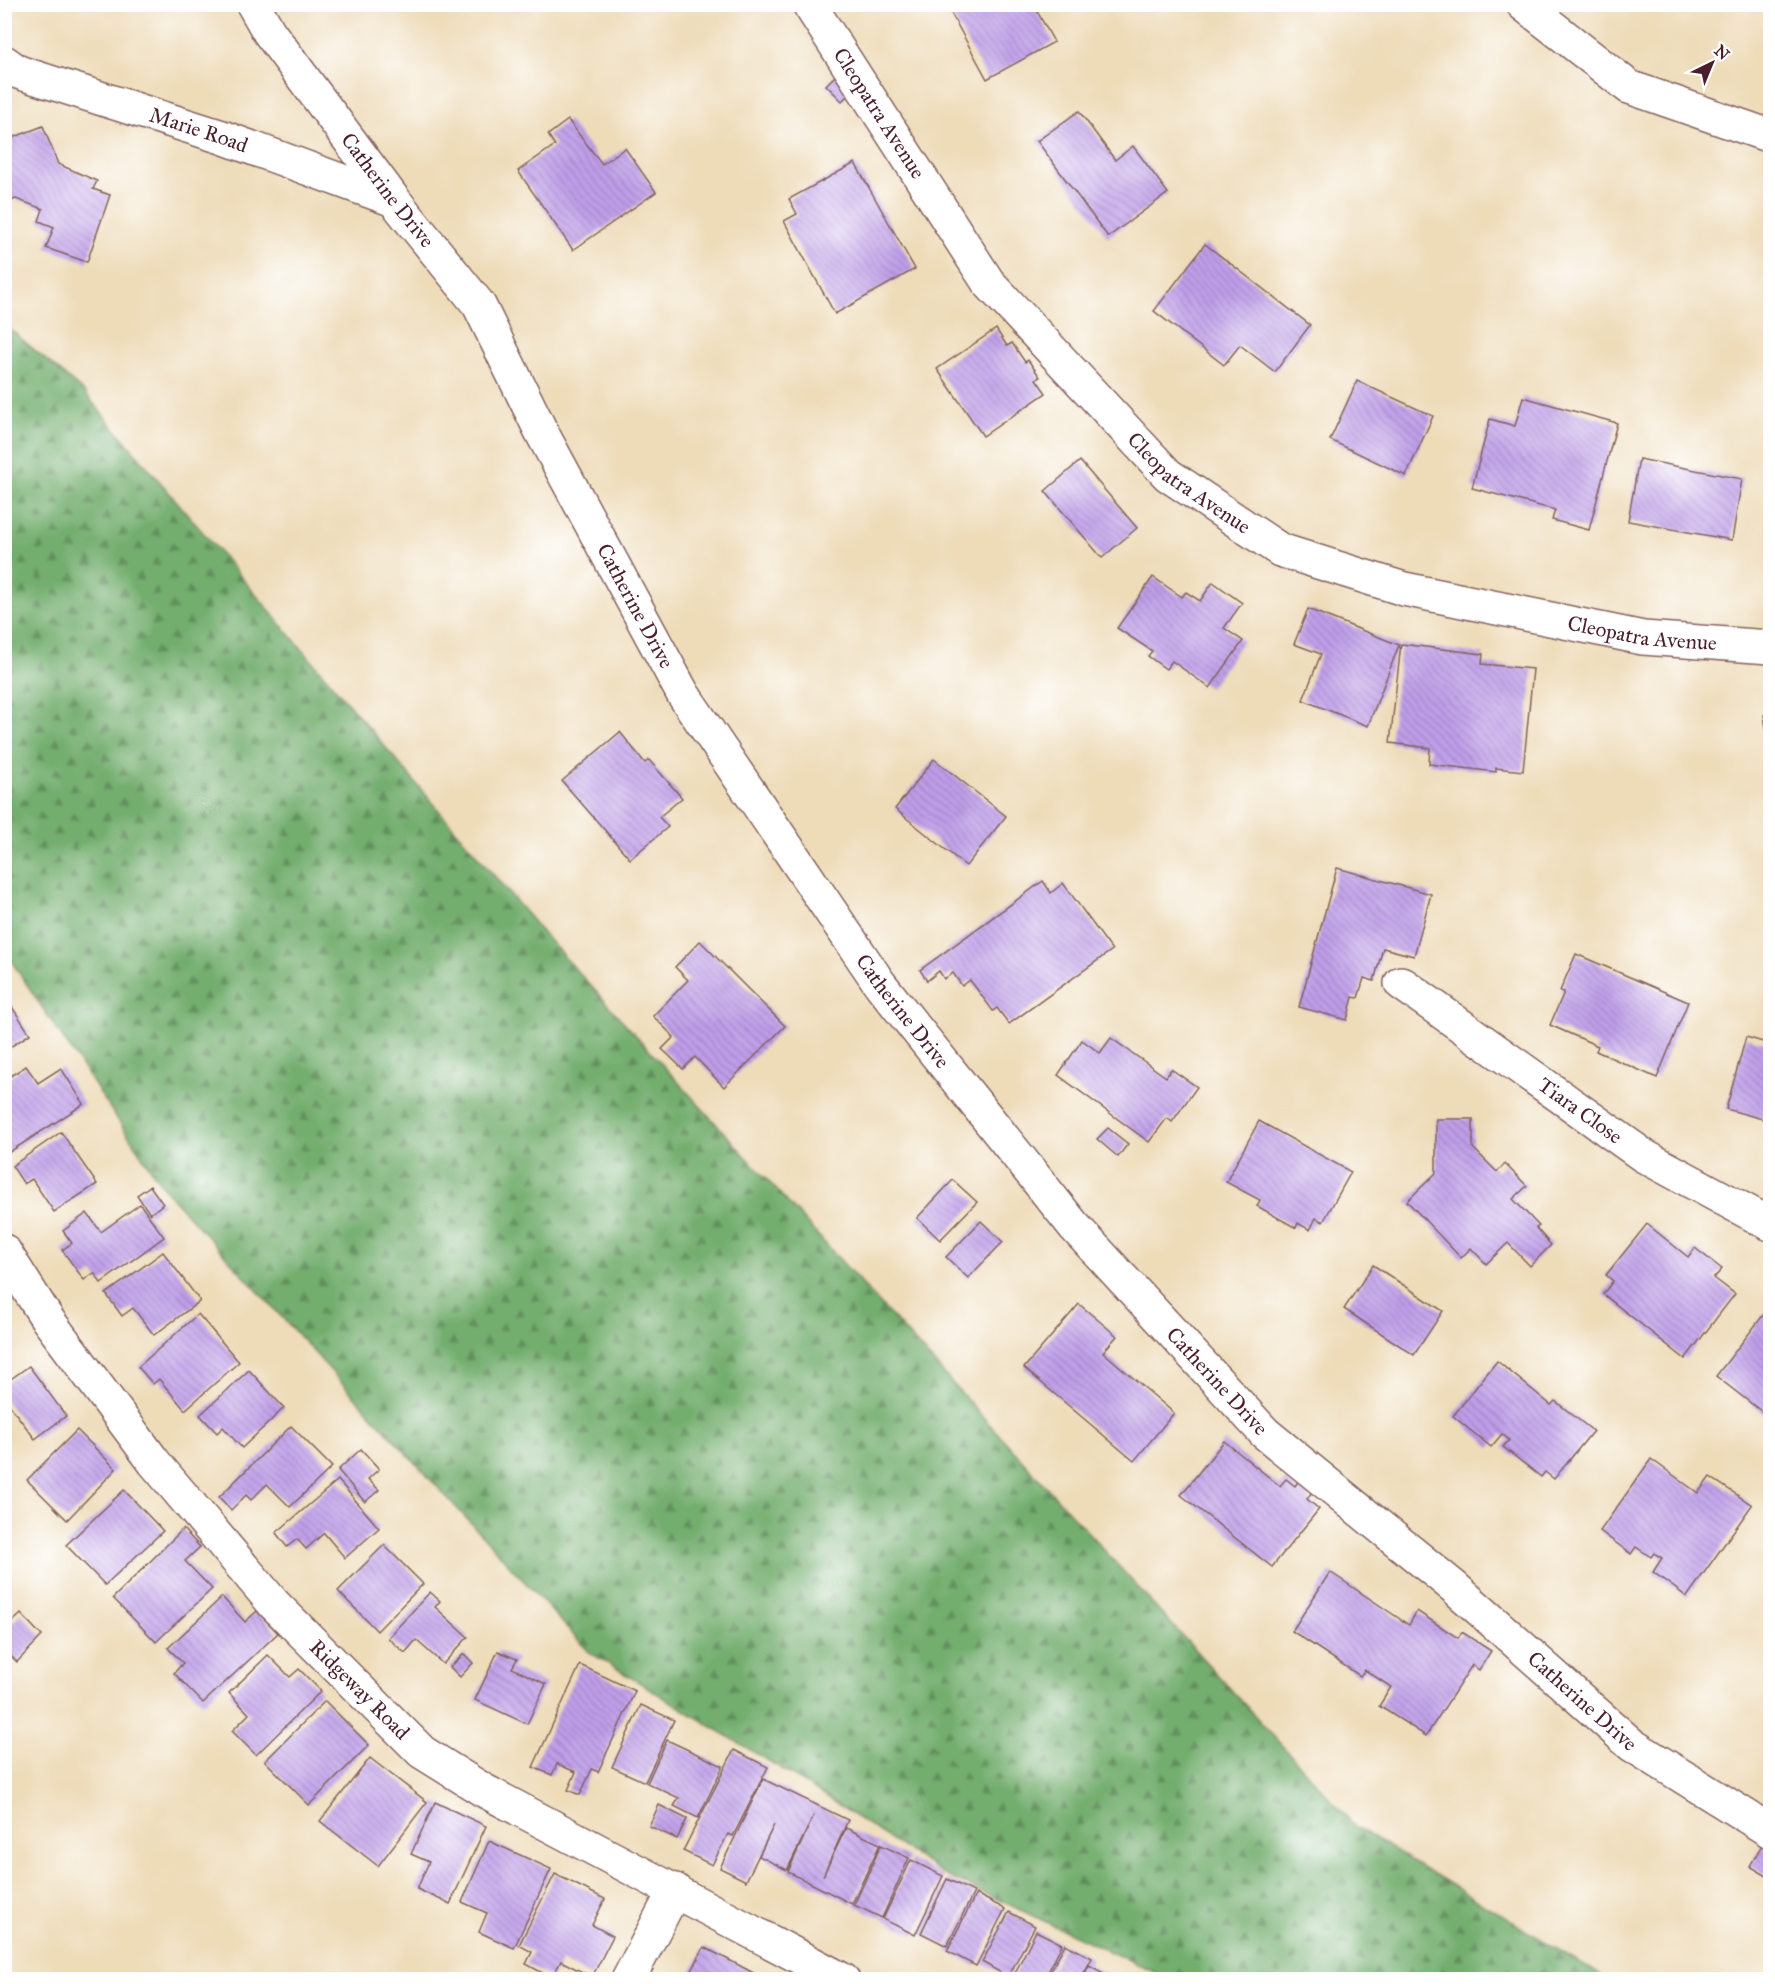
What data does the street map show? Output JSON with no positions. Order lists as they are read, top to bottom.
{
  "streets": {
    "street": [
      "Cleopatra Avenue",
      "Marie Road",
      "Catherine Drive",
      "Tiara Close",
      "Ridgeway Road"
    ]
  },
  "crossings": [
    ["Marie Road", "Catherine Drive"]
  ],
  "north": "top right"
}
